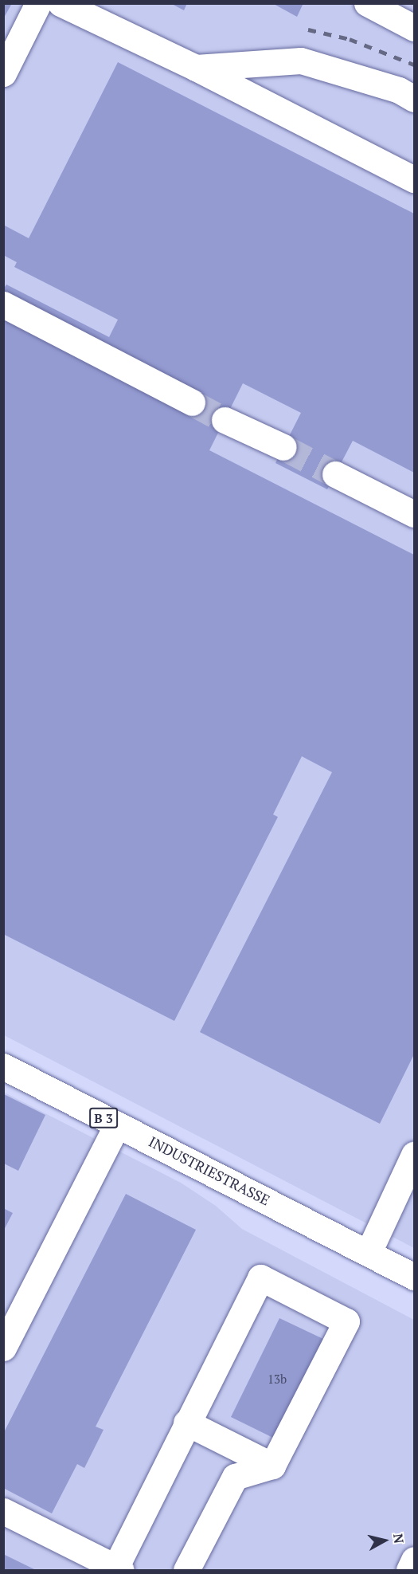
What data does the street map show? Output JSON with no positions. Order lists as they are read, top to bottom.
{
  "streets": {
    "main road": ["B 3", "INDUSTRIESTRASSE"]
  },
  "house_numbers": ["13b"],
  "north": "right"
}
